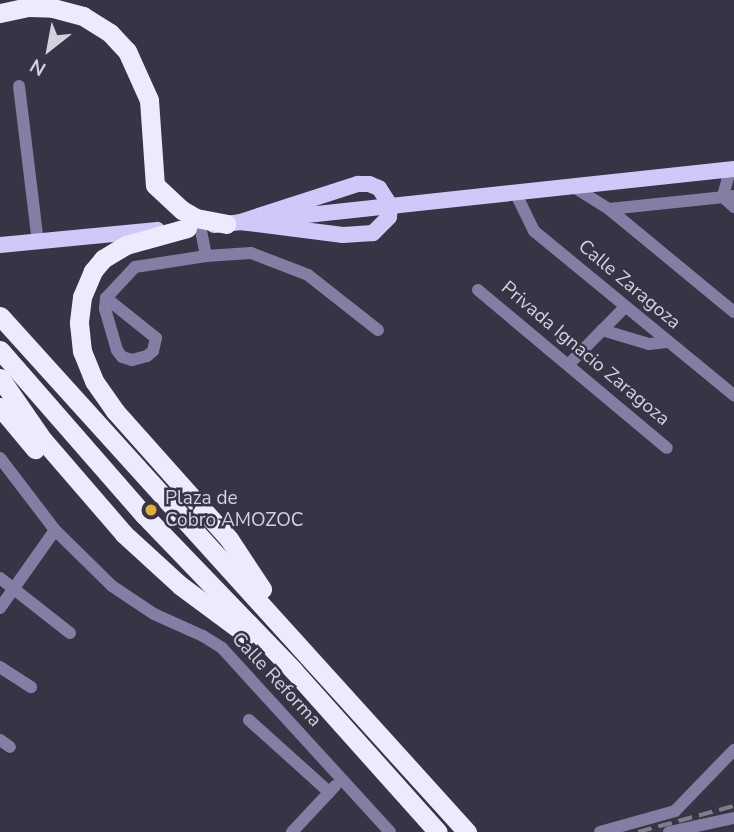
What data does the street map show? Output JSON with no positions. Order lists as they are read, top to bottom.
{
  "streets": {
    "street": ["Calle Zaragoza", "Privada Ignacio Zaragoza", "Calle Reforma"]
  },
  "places": ["Plaza de Cobro AMOZOC"],
  "north": "bottom left"
}
